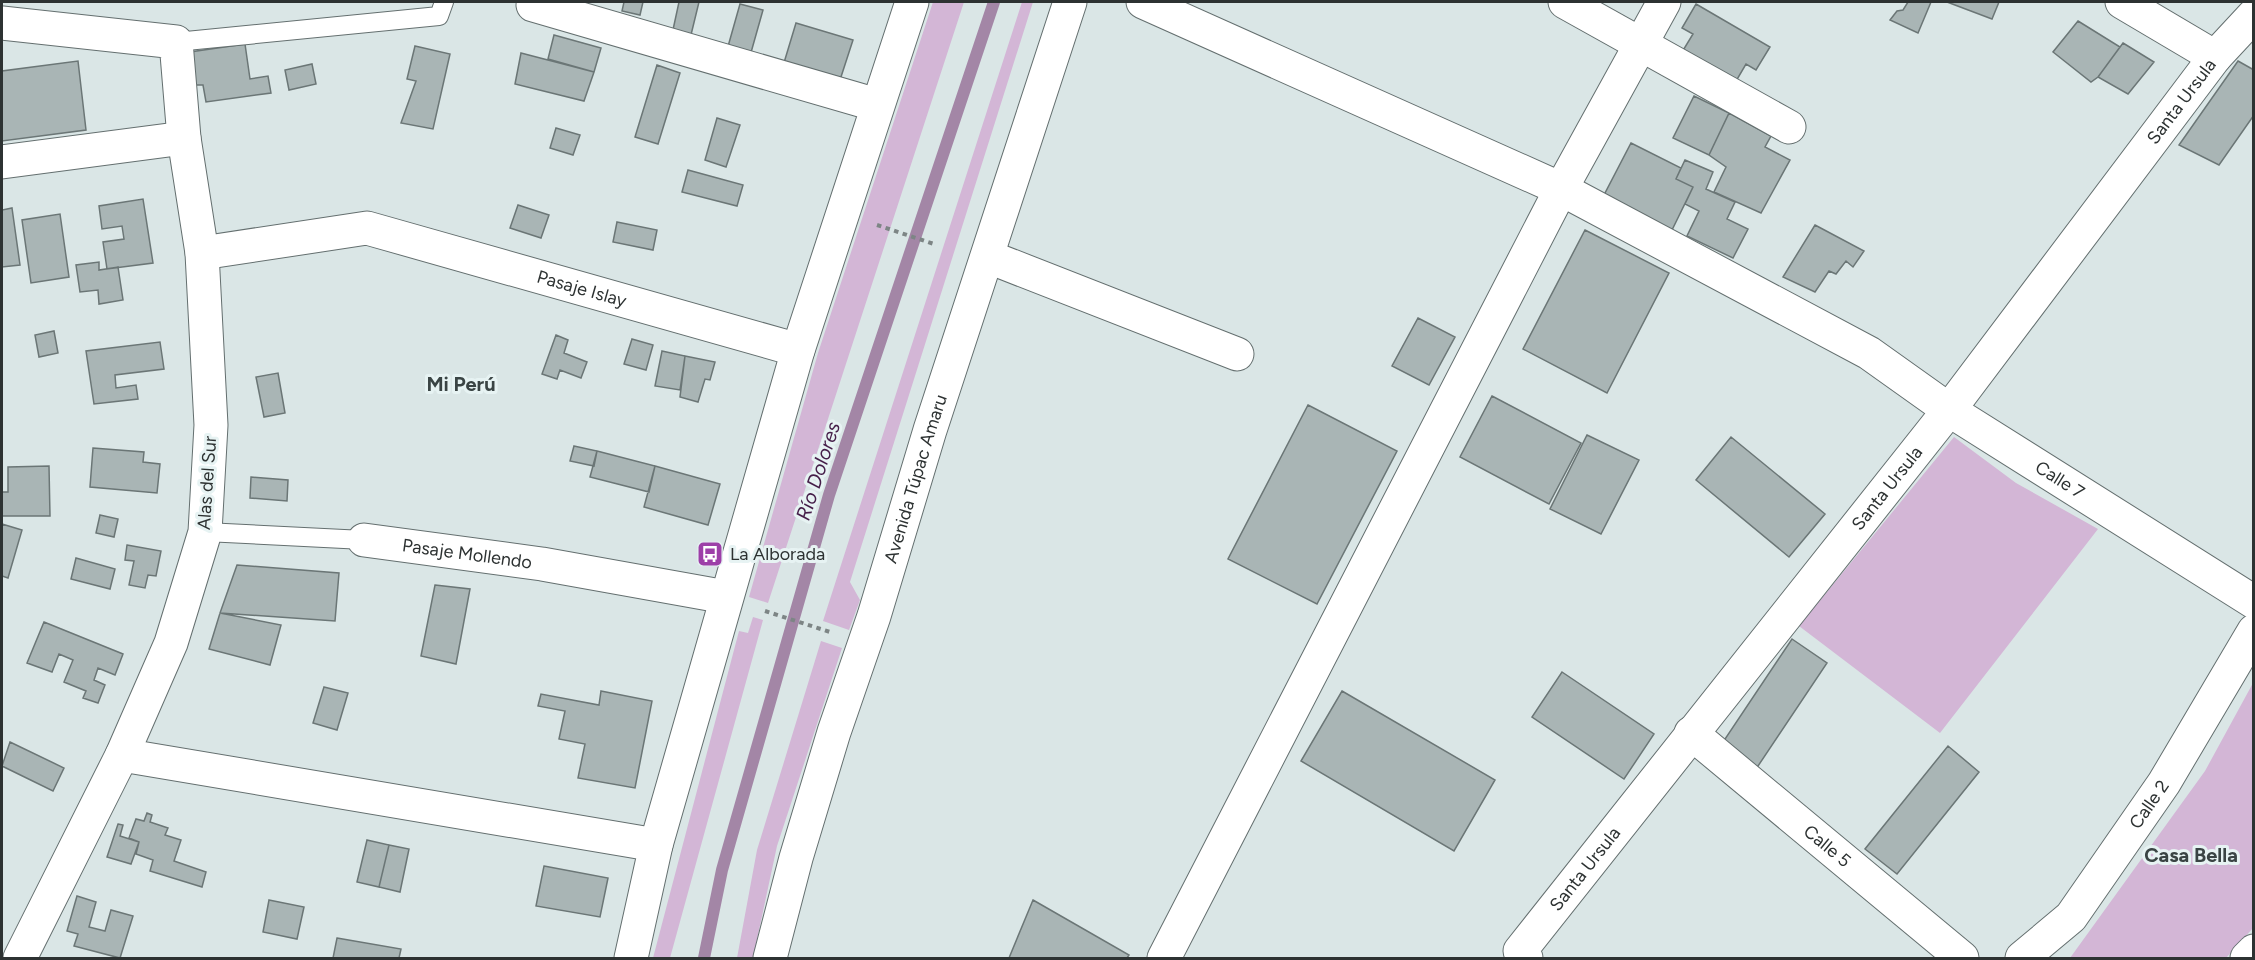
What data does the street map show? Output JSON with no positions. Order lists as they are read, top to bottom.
{
  "streets": {
    "street": [
      "Santa Ursula",
      "Pasaje Islay",
      "Avenida Túpac Amaru",
      "Calle 7",
      "Alas del Sur",
      "Pasaje Mollendo",
      "Calle 2",
      "Calle 5"
    ]
  },
  "crossings": [
    ["Santa Ursula", "Calle 7"],
    ["Santa Ursula", "Calle 5"],
    ["Pasaje Islay", "Alas del Sur"],
    ["Alas del Sur", "Pasaje Mollendo"]
  ],
  "districts": ["Mi Perú", "Casa Bella"],
  "water": ["Río Dolores"],
  "places": {
    "bus stop": ["La Alborada"]
  }
}
